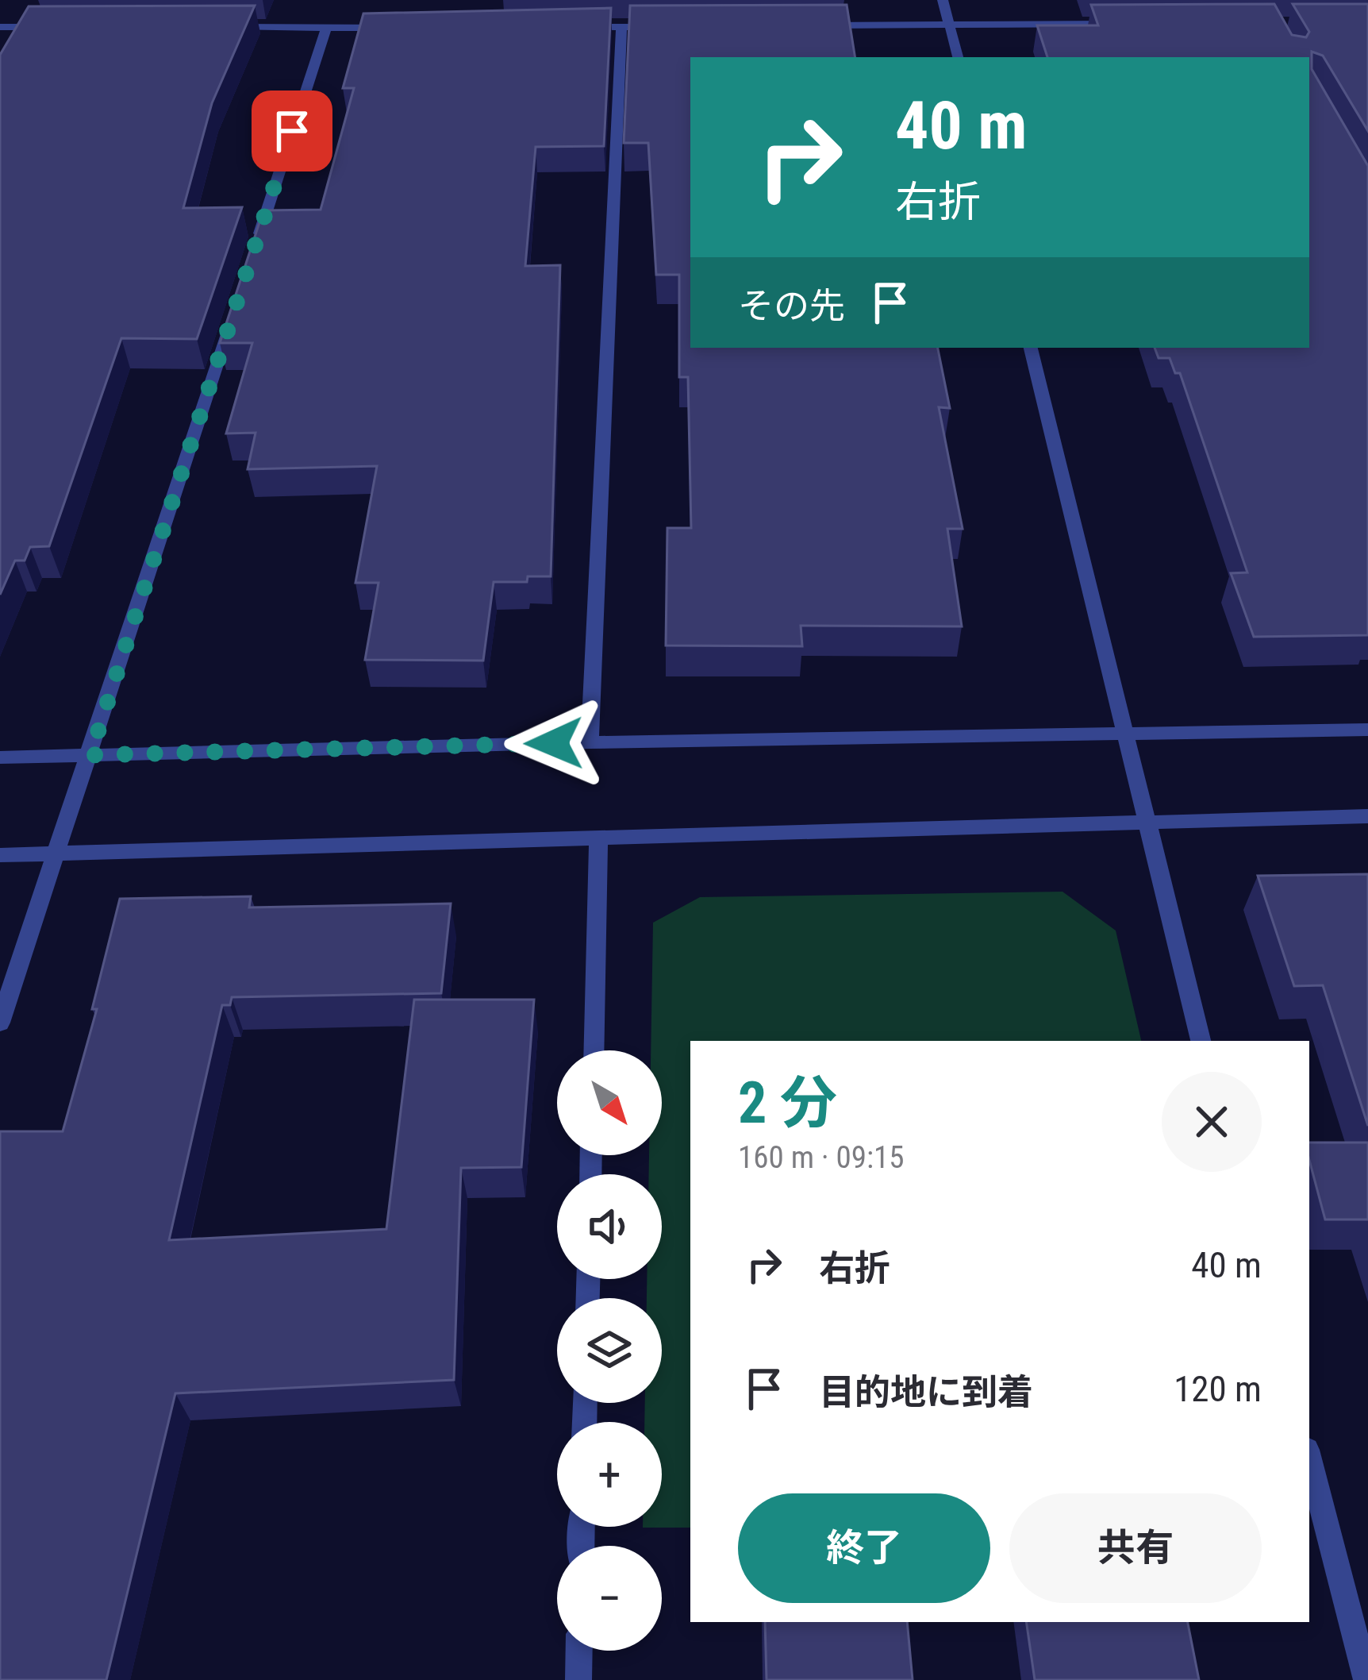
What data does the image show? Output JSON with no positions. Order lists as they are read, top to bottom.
{
  "north": "bottom right",
  "page": {
    "turn": ["40 m", "右折"],
    "then": "その先",
    "heading": ["2 分", "160 m · 09:15"],
    "map_buttons": ["+", "−"],
    "list": [
      {
        "name": "右折",
        "value": "40 m"
      },
      {
        "name": "目的地に到着",
        "value": "120 m"
      }
    ],
    "buttons": ["終了", "共有"]
  }
}
